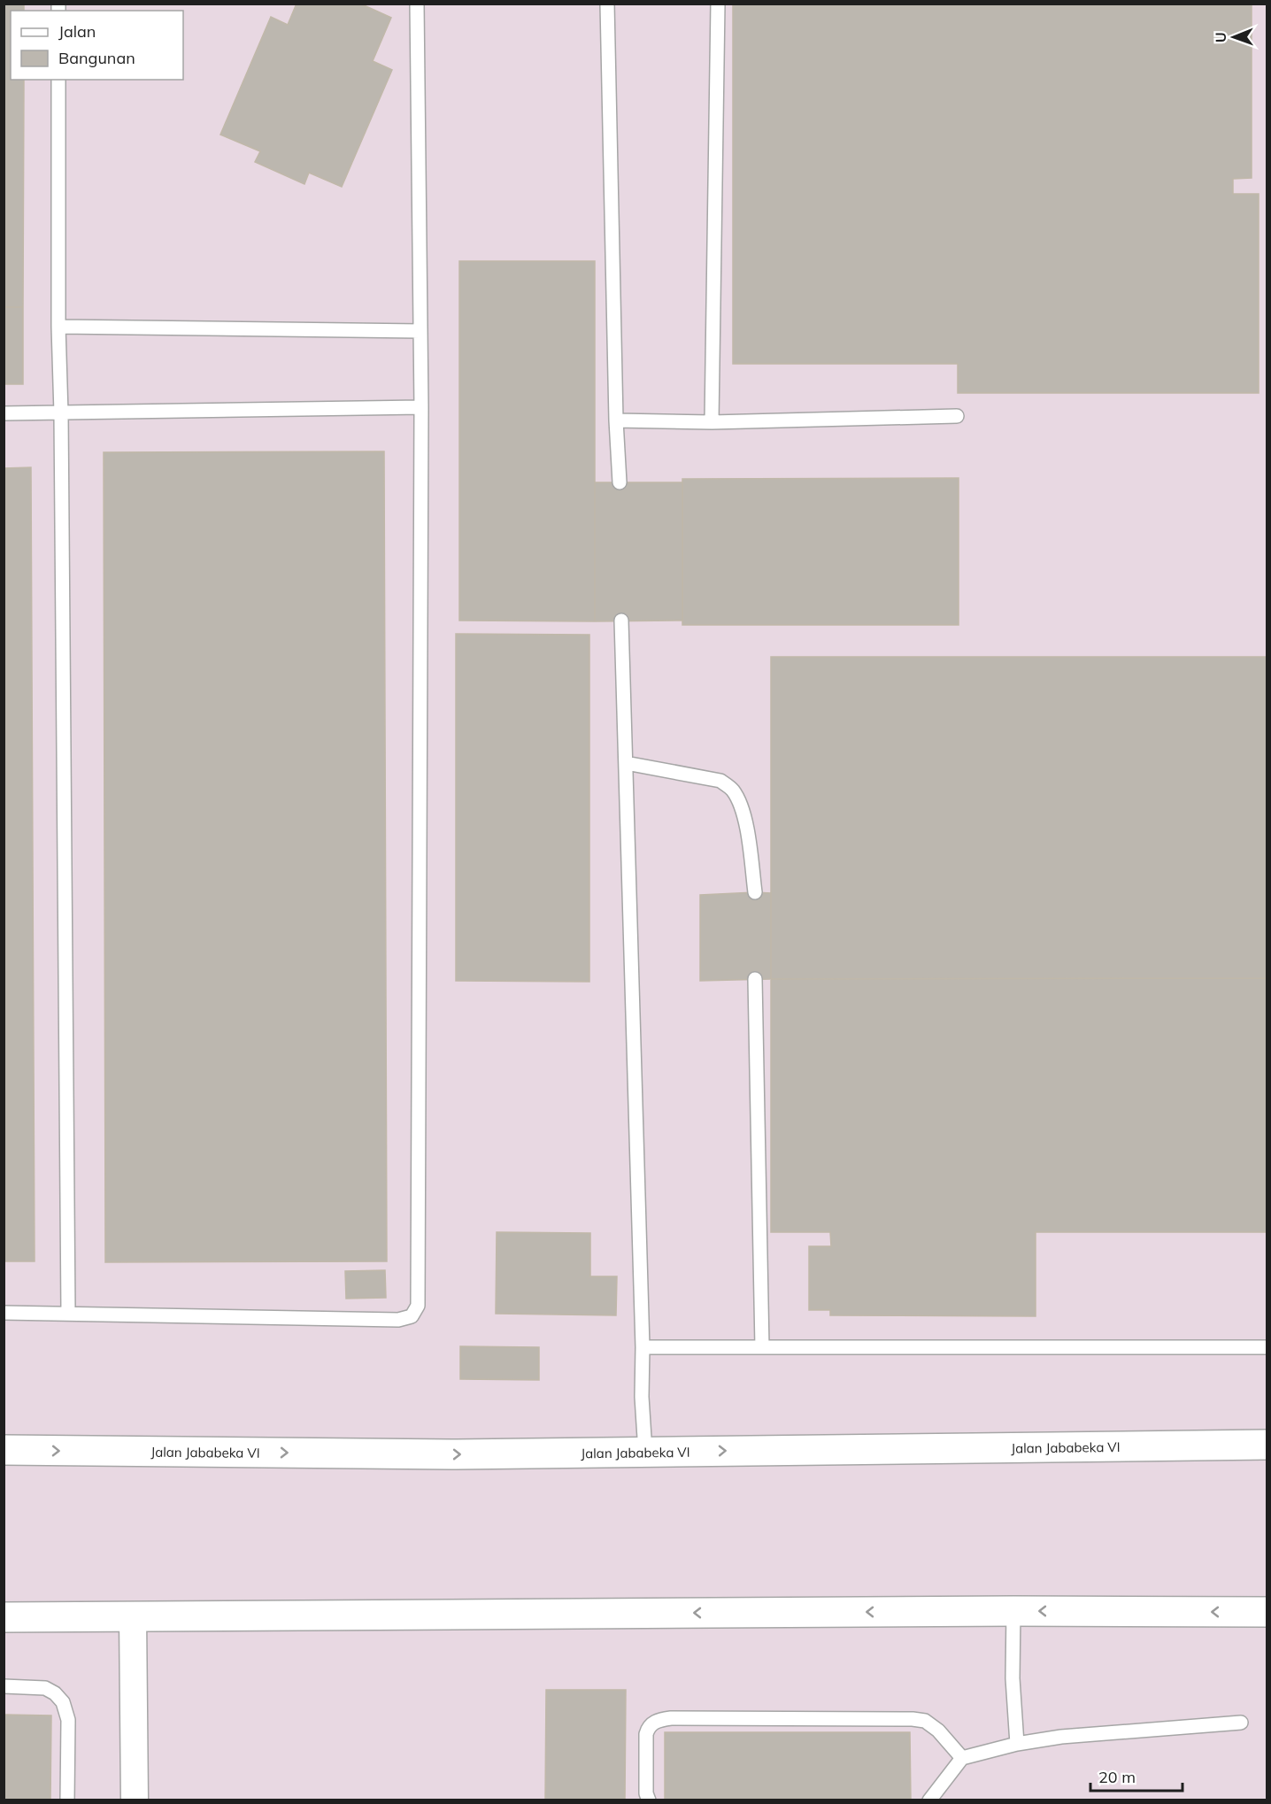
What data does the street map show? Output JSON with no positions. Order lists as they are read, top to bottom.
{
  "streets": {
    "street": ["Jalan Jababeka VI"]
  },
  "legend": ["Jalan", "Bangunan"],
  "scale_bar": "20 m",
  "north": "left"
}
